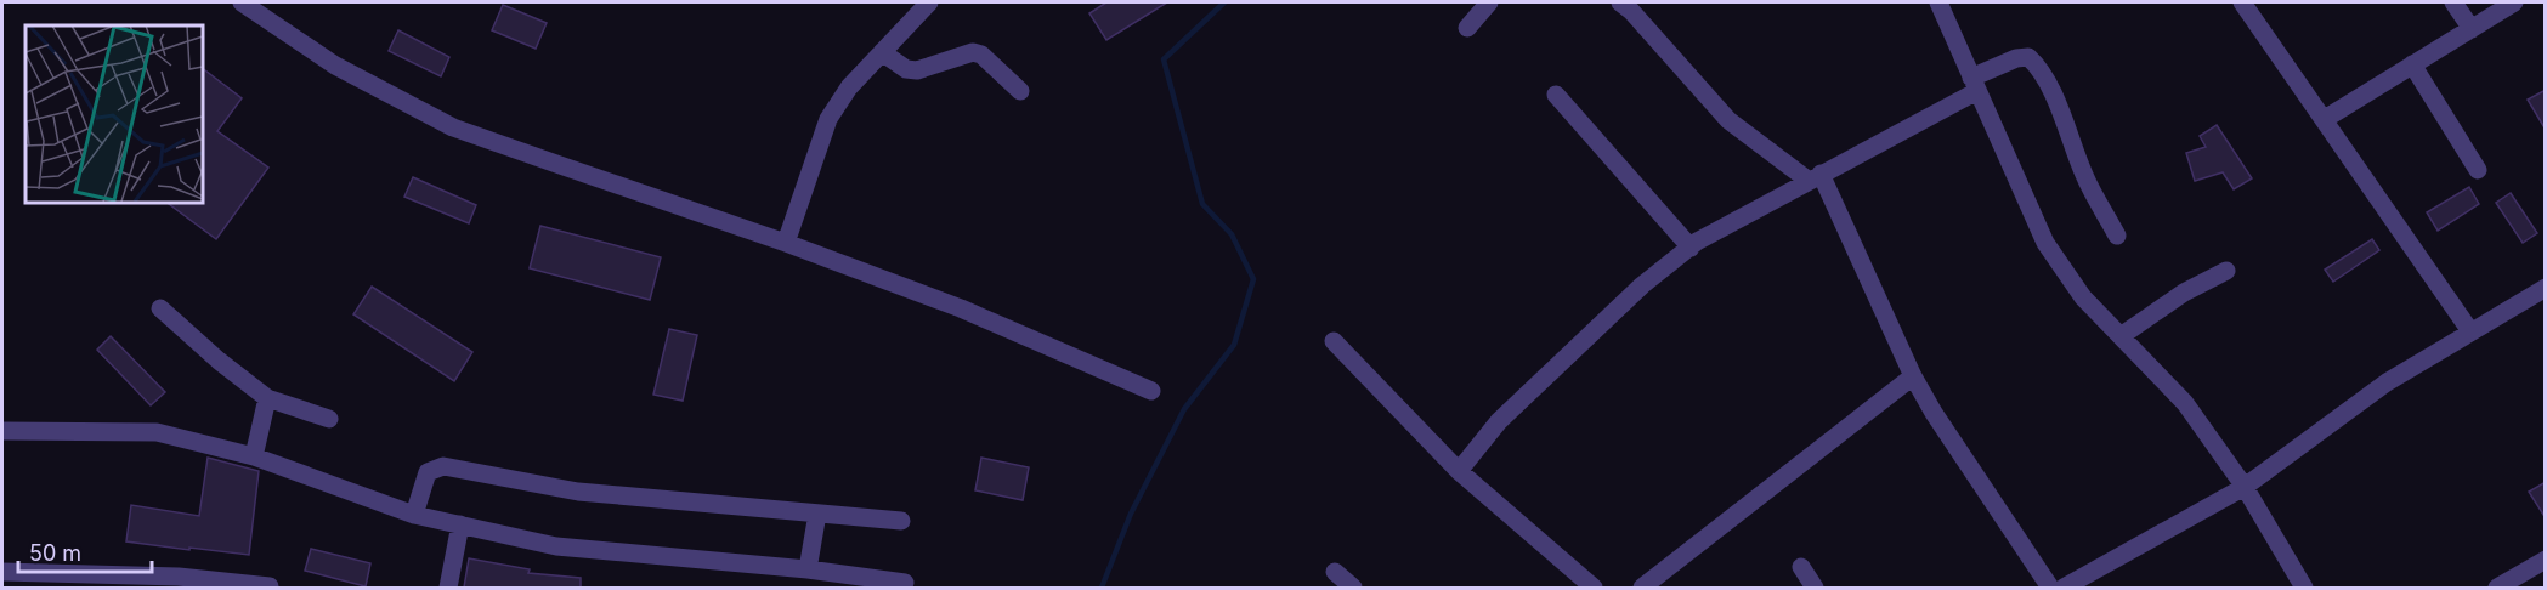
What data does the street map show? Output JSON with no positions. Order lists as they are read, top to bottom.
{
  "scale_bar": "50 m"
}
